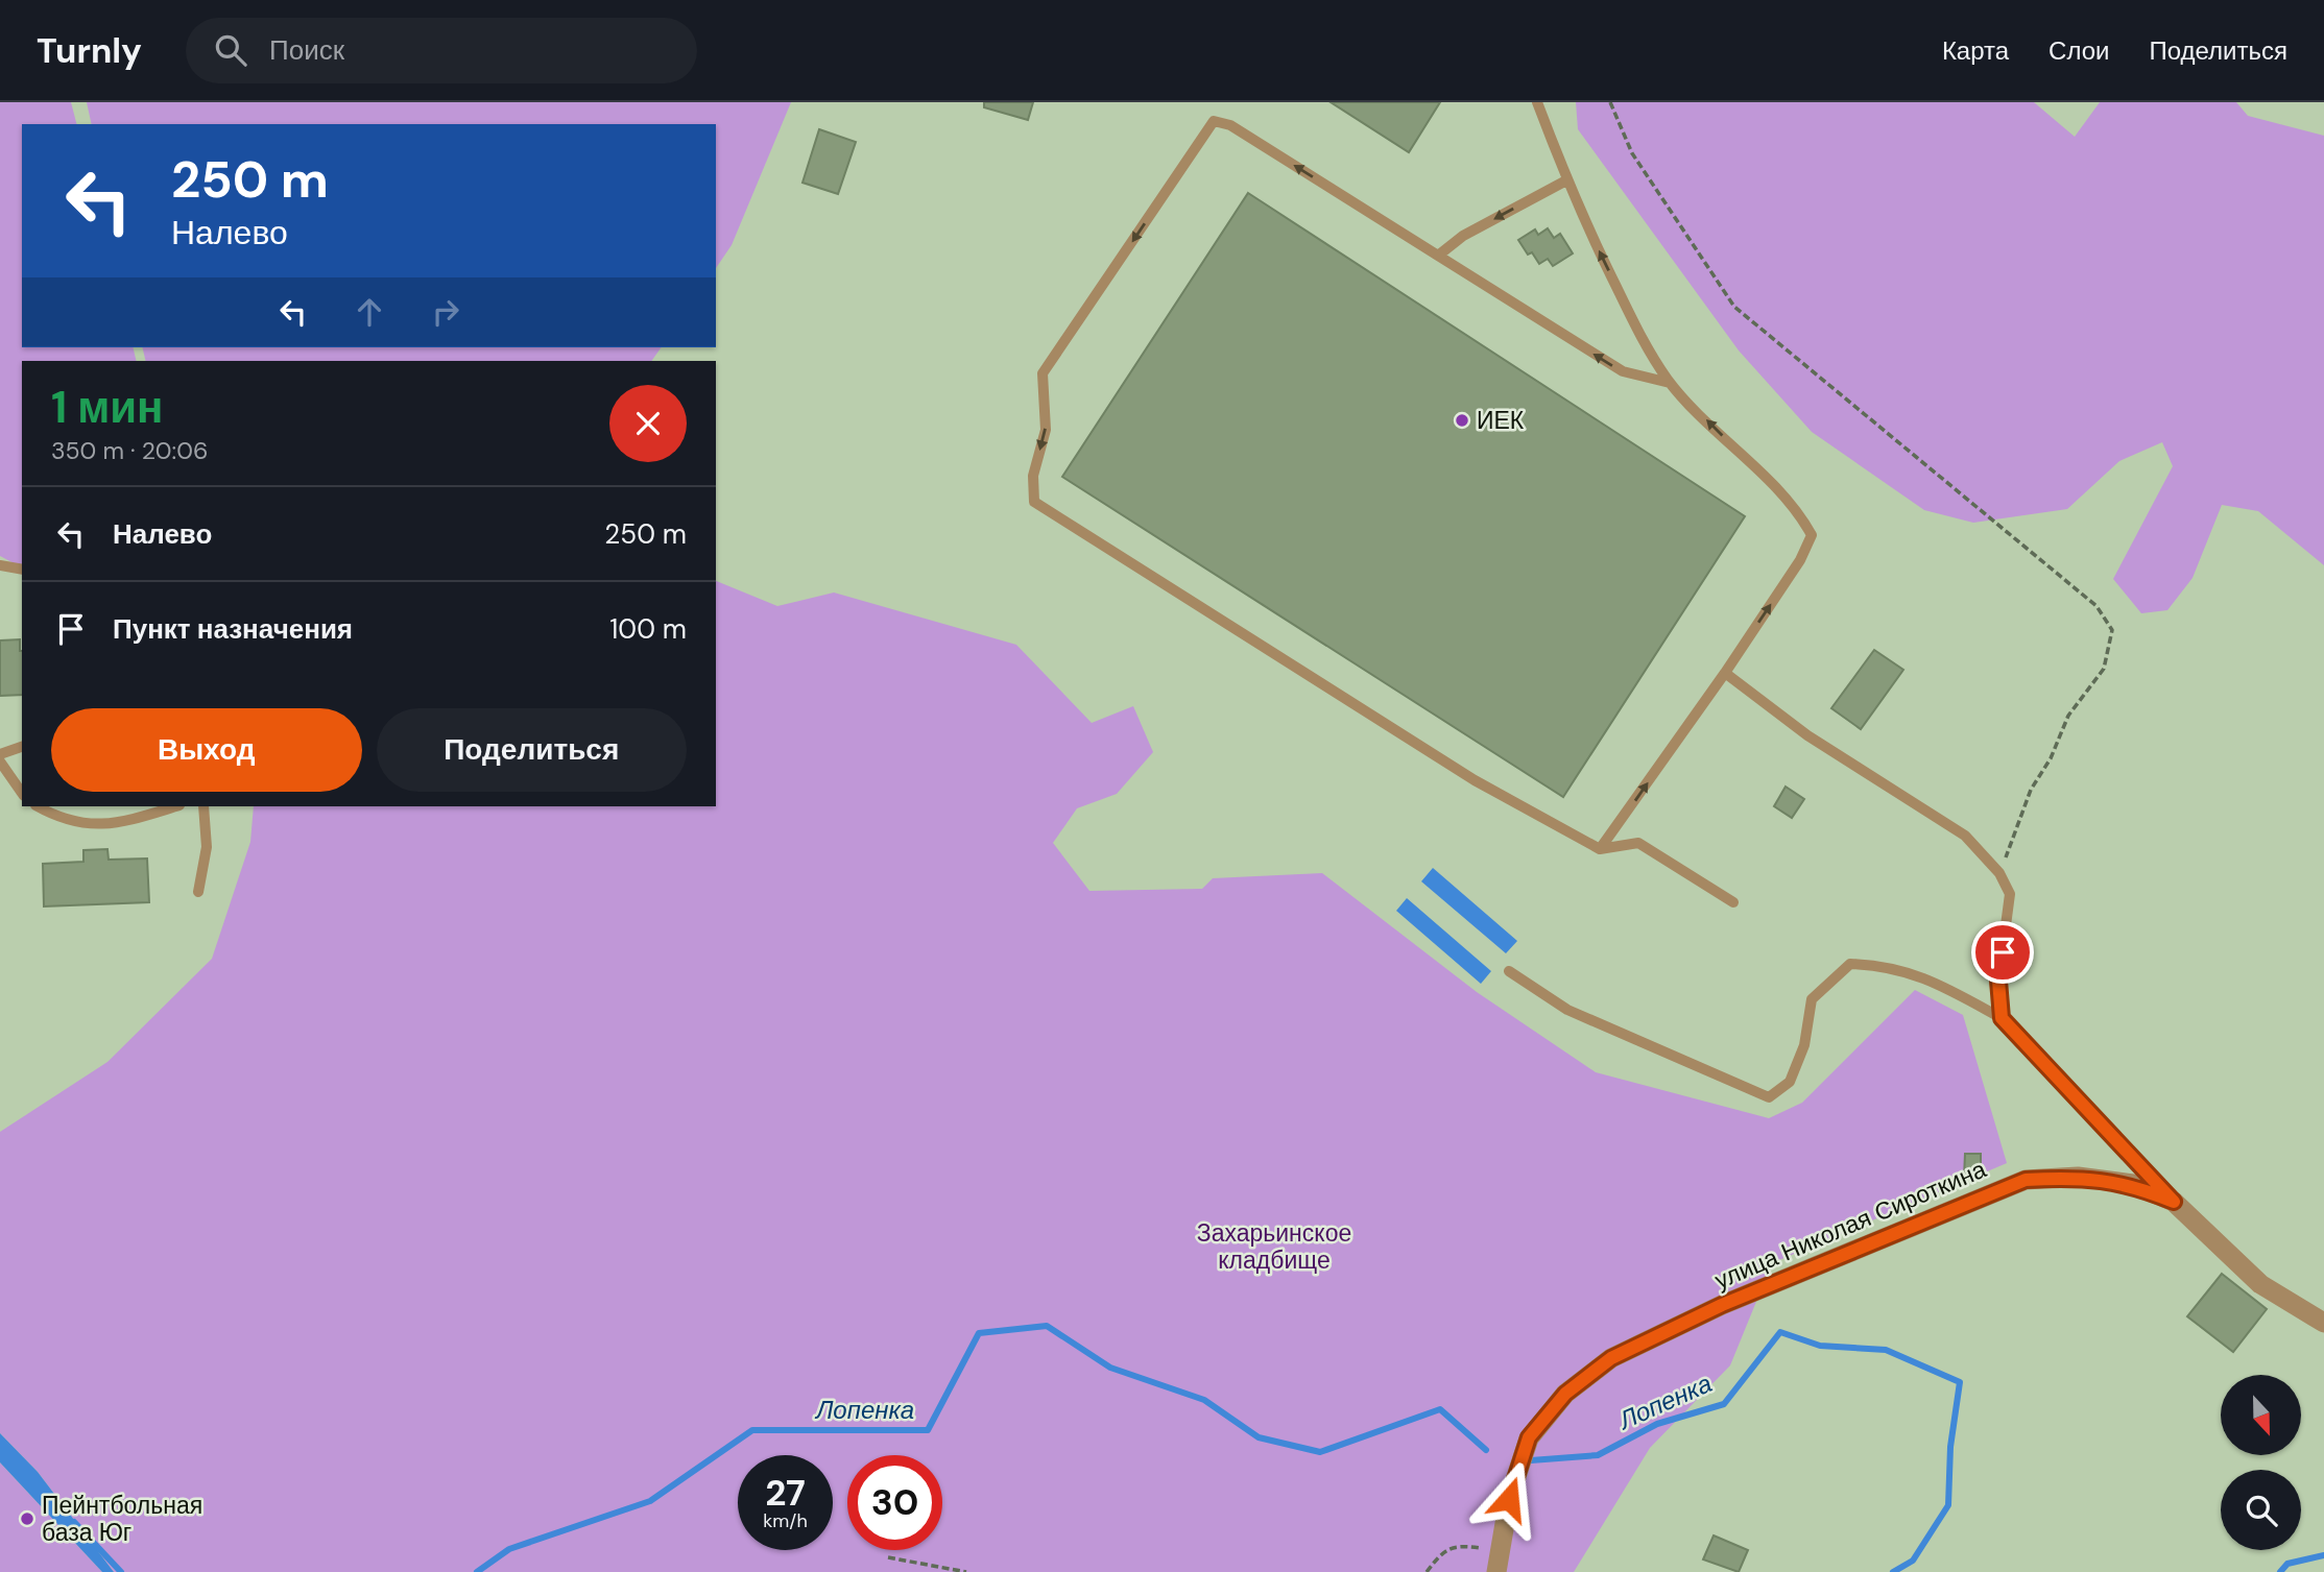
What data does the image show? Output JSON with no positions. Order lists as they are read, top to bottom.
{
  "streets": {
    "street": ["улица Николая Сироткина"]
  },
  "water": ["Лопенка"],
  "parks": ["Захарьинское кладбище"],
  "places": ["ИЕК", "Пейнтбольная база Юг"],
  "north": "bottom",
  "page": {
    "header": "Turnly",
    "search": "Поиск",
    "nav": ["Карта", "Слои", "Поделиться"],
    "turn": ["250 m", "Налево"],
    "heading": ["1 мин", "350 m · 20:06"],
    "list": [
      {
        "name": "Налево",
        "value": "250 m"
      },
      {
        "name": "Пункт назначения",
        "value": "100 m"
      }
    ],
    "buttons": ["Выход", "Поделиться"],
    "speed": "27 km/h",
    "limit": "30"
  }
}
